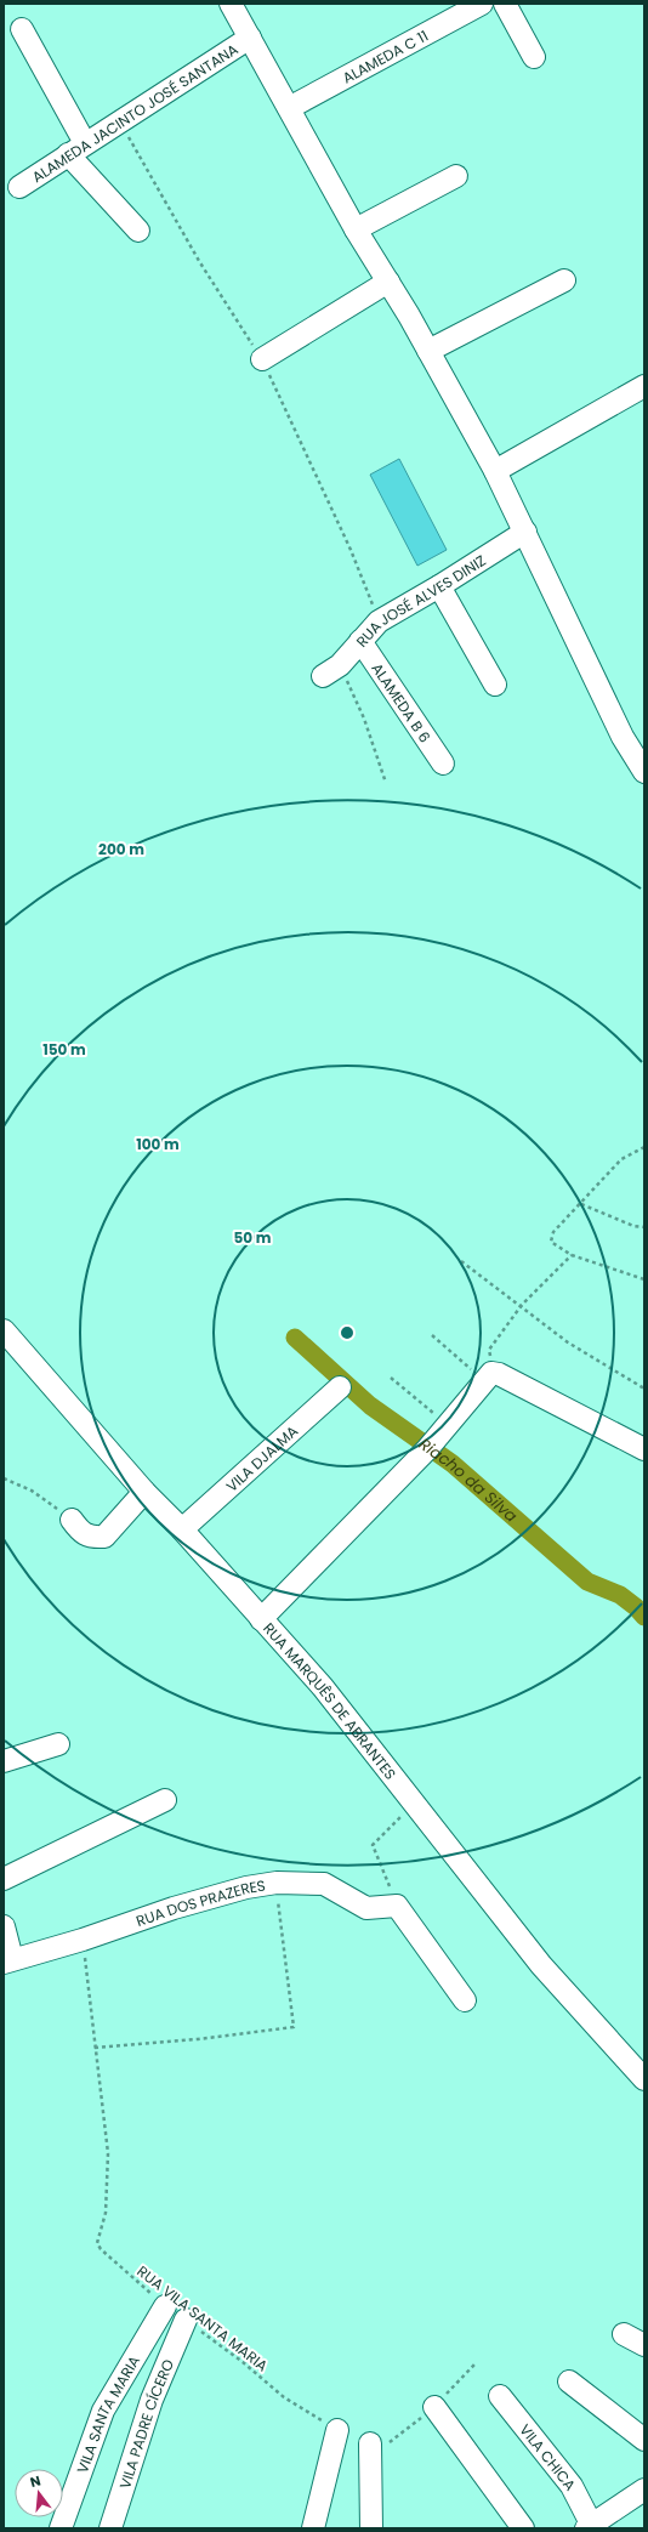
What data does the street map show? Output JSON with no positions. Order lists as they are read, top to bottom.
{
  "streets": {
    "street": [
      "ALAMEDA C 11",
      "ALAMEDA JACINTO JOSÉ SANTANA",
      "RUA JOSÉ ALVES DINIZ",
      "ALAMEDA B 6",
      "VILA DJALMA",
      "RUA MARQUÊS DE ABRANTES",
      "RUA DOS PRAZERES",
      "VILA SANTA MARIA",
      "VILA PADRE CÍCERO",
      "VILA CHICA"
    ],
    "path": ["RUA VILA SANTA MARIA"]
  },
  "crossings": [
    ["RUA JOSÉ ALVES DINIZ", "ALAMEDA B 6"],
    ["VILA DJALMA", "RUA MARQUÊS DE ABRANTES"],
    ["RUA DOS PRAZERES", "RUA VILA SANTA MARIA"],
    ["RUA VILA SANTA MARIA", "VILA SANTA MARIA"],
    ["RUA VILA SANTA MARIA", "VILA PADRE CÍCERO"]
  ],
  "water": ["Riacho da Silva"],
  "north": "top",
  "rings": [
    "200 m",
    "150 m",
    "100 m",
    "50 m"
  ]
}
